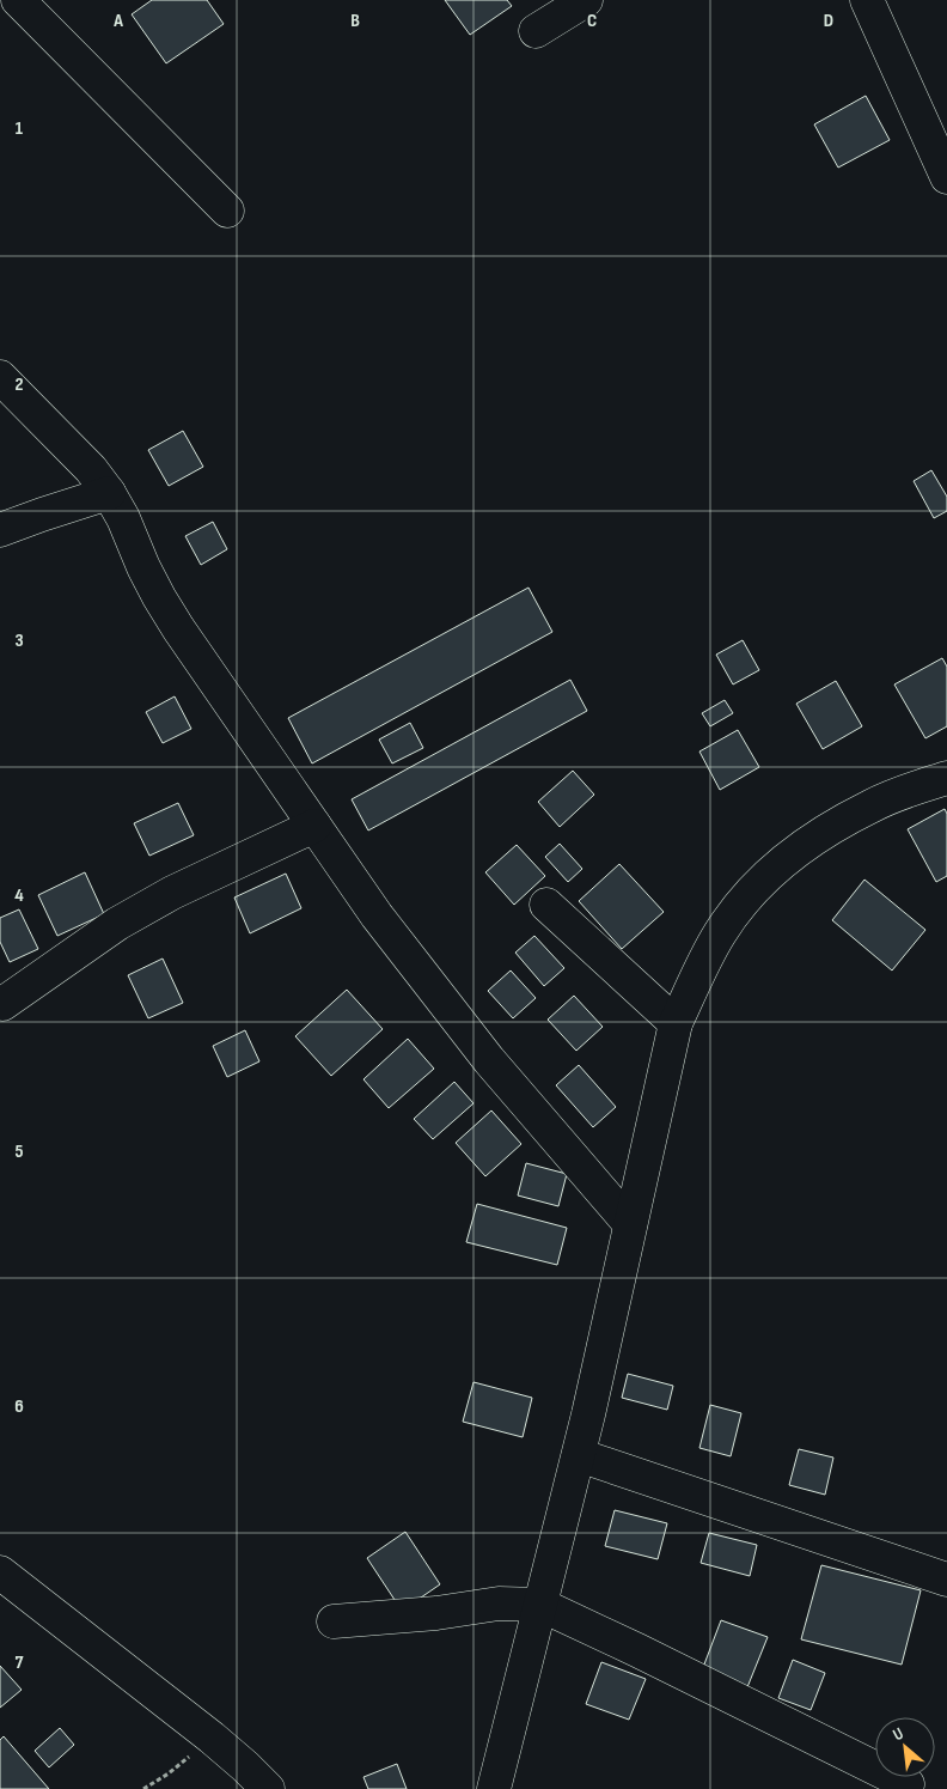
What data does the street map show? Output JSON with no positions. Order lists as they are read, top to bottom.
{
  "north": "top left",
  "grid": {
    "columns": [
      "A",
      "B",
      "C",
      "D"
    ],
    "rows": [
      "1",
      "2",
      "3",
      "4",
      "5",
      "6",
      "7"
    ]
  }
}
